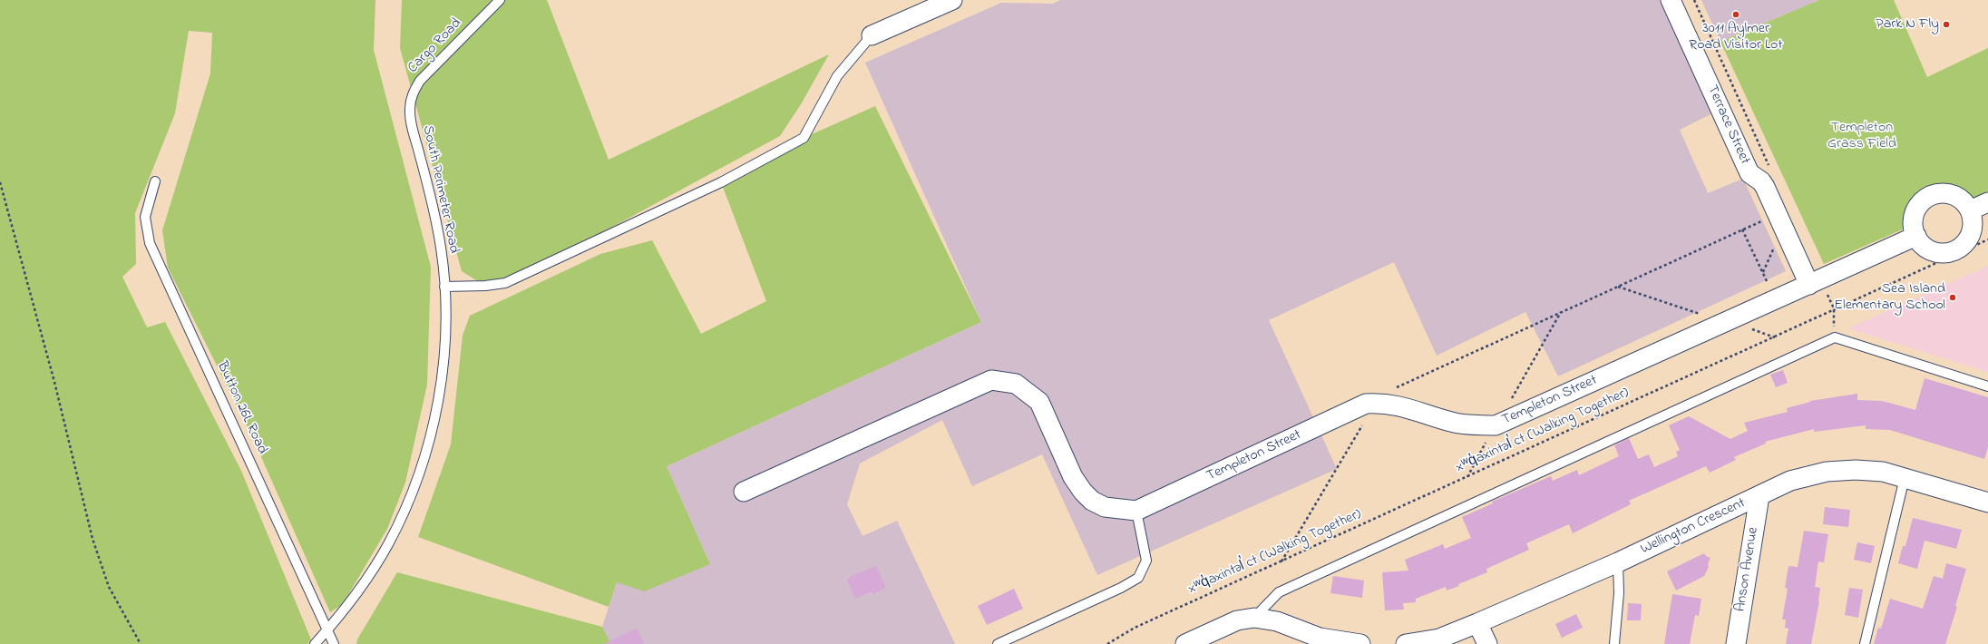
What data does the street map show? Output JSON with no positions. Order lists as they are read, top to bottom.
{
  "streets": {
    "street": [
      "Terrace Street",
      "Templeton Street",
      "Wellington Crescent",
      "Anson Avenue"
    ],
    "lane": ["Cargo Road", "South Perimeter Road", "Button 26L Road"],
    "path": ["xʷq̓axintəl̕ ct (Walking Together)"]
  },
  "crossings": [
    ["Cargo Road", "South Perimeter Road"],
    ["Terrace Street", "Templeton Street"],
    ["South Perimeter Road", "Button 26L Road"],
    ["Wellington Crescent", "Anson Avenue"]
  ],
  "parks": ["Templeton Grass Field"],
  "places": ["3011 Aylmer Road Visitor Lot", "Park N Fly", "Sea Island Elementary School"]
}
